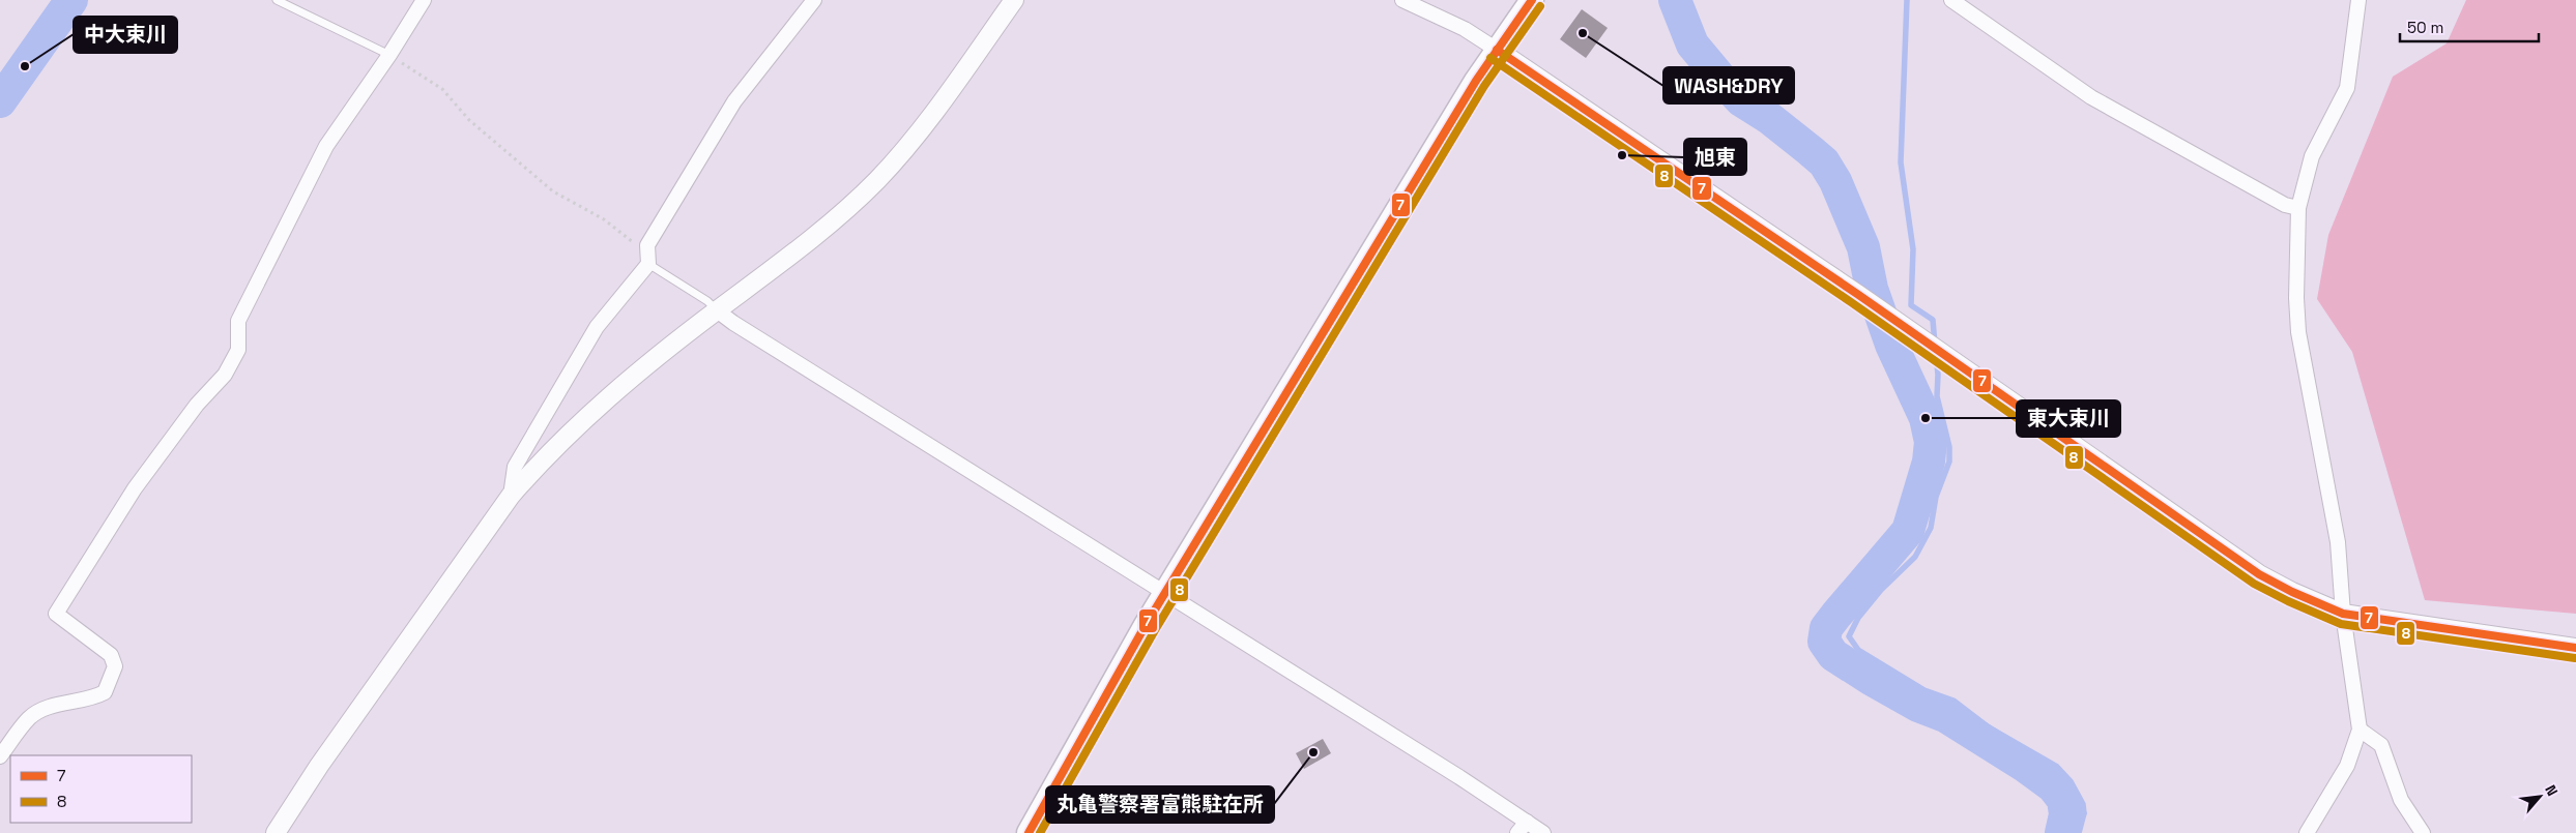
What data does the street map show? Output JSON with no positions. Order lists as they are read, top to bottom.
{
  "places": [
    "WASH&DRY",
    "中大束川",
    "旭東",
    "東大束川",
    "丸亀警察署富熊駐在所"
  ],
  "lines": ["transit line 7", "transit line 8"],
  "legend": ["7", "8"],
  "scale_bar": "50 m",
  "north": "top right"
}
